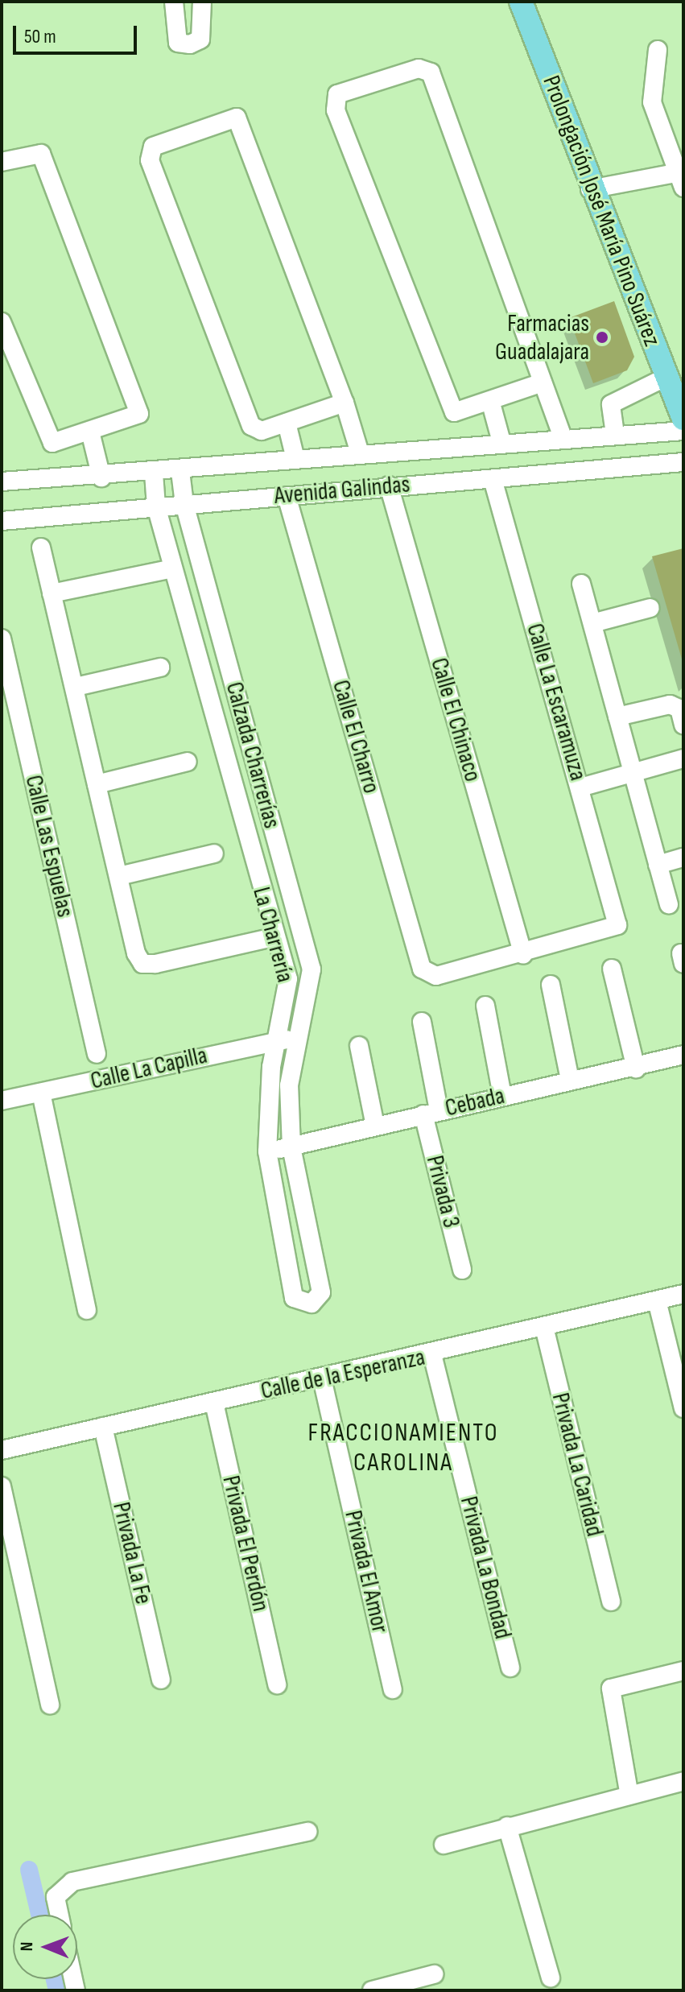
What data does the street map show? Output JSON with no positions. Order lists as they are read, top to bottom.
{
  "streets": {
    "main road": ["Prolongación José María Pino Suárez"],
    "street": [
      "Avenida Galindas",
      "Calle La Escaramuza",
      "Calle El Chinaco",
      "Calle El Charro",
      "Calzada Charrerías",
      "Calle Las Espuelas",
      "La Charrería",
      "Calle La Capilla",
      "Cebada",
      "Privada 3",
      "Calle de la Esperanza",
      "Privada La Caridad",
      "Privada El Perdón",
      "Privada La Fe",
      "Privada La Bondad",
      "Privada El Amor"
    ]
  },
  "crossings": [
    ["Avenida Galindas", "Calle La Escaramuza"],
    ["Avenida Galindas", "Calle El Chinaco"],
    ["Avenida Galindas", "Calle El Charro"],
    ["Avenida Galindas", "Calzada Charrerías"],
    ["Avenida Galindas", "La Charrería"],
    ["Calle La Escaramuza", "Calle El Chinaco"],
    ["Calle La Escaramuza", "Calle El Charro"],
    ["Calle El Chinaco", "Calle El Charro"],
    ["Calzada Charrerías", "La Charrería"],
    ["Calzada Charrerías", "Calle La Capilla"],
    ["Calzada Charrerías", "Cebada"],
    ["La Charrería", "Calle La Capilla"],
    ["La Charrería", "Cebada"],
    ["Cebada", "Privada 3"],
    ["Calle de la Esperanza", "Privada La Caridad"],
    ["Calle de la Esperanza", "Privada El Perdón"],
    ["Calle de la Esperanza", "Privada La Fe"],
    ["Calle de la Esperanza", "Privada La Bondad"],
    ["Calle de la Esperanza", "Privada El Amor"]
  ],
  "districts": ["FRACCIONAMIENTO CAROLINA"],
  "places": ["Farmacias Guadalajara"],
  "scale_bar": "50 m",
  "north": "left"
}
